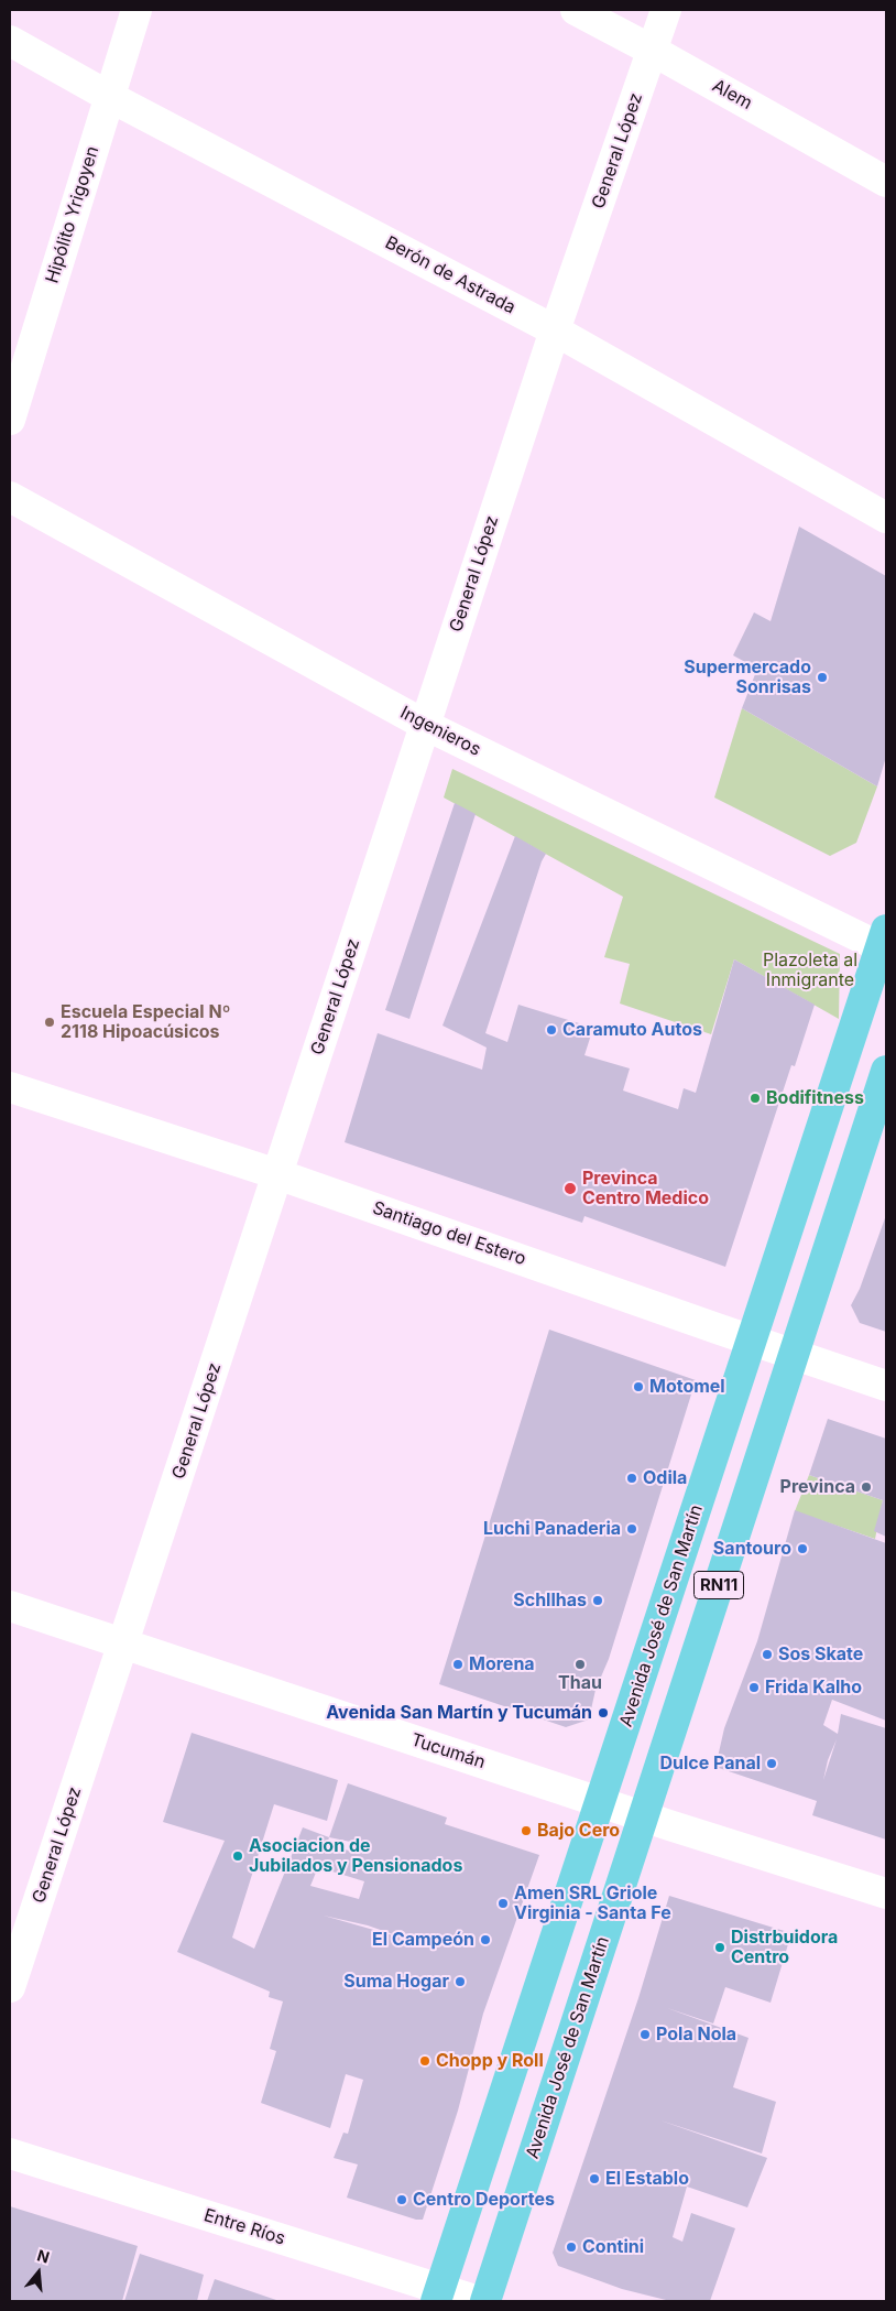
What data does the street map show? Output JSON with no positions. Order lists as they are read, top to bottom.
{
  "streets": {
    "main road": ["RN11", "Avenida José de San Martín"],
    "street": [
      "Alem",
      "General López",
      "Hipólito Yrigoyen",
      "Berón de Astrada",
      "Ingenieros",
      "Santiago del Estero",
      "Tucumán",
      "Entre Ríos"
    ]
  },
  "crossings": [
    ["Alem", "General López"],
    ["General López", "Berón de Astrada"],
    ["General López", "Ingenieros"],
    ["General López", "Santiago del Estero"],
    ["General López", "Tucumán"],
    ["Hipólito Yrigoyen", "Berón de Astrada"],
    ["Ingenieros", "Avenida José de San Martín"],
    ["Santiago del Estero", "Avenida José de San Martín"],
    ["Avenida José de San Martín", "Tucumán"],
    ["Avenida José de San Martín", "Entre Ríos"]
  ],
  "parks": ["Plazoleta al Inmigrante"],
  "places": [
    "Supermercado Sonrisas",
    "Escuela Especial Nº 2118 Hipoacúsicos",
    "Caramuto Autos",
    "Bodifitness",
    "Previnca Centro Medico",
    "Motomel",
    "Odila",
    "Previnca",
    "Luchi Panaderia",
    "Santouro",
    "Schllhas",
    "Sos Skate",
    "Morena",
    "Thau",
    "Frida Kalho",
    "Avenida San Martín y Tucumán",
    "Dulce Panal",
    "Bajo Cero",
    "Asociacion de Jubilados y Pensionados",
    "Amen SRL Griole Virginia - Santa Fe",
    "El Campeón",
    "Distrbuidora Centro",
    "Suma Hogar",
    "Pola Nola",
    "Chopp y Roll",
    "El Establo",
    "Centro Deportes",
    "Contini"
  ],
  "north": "top"
}
